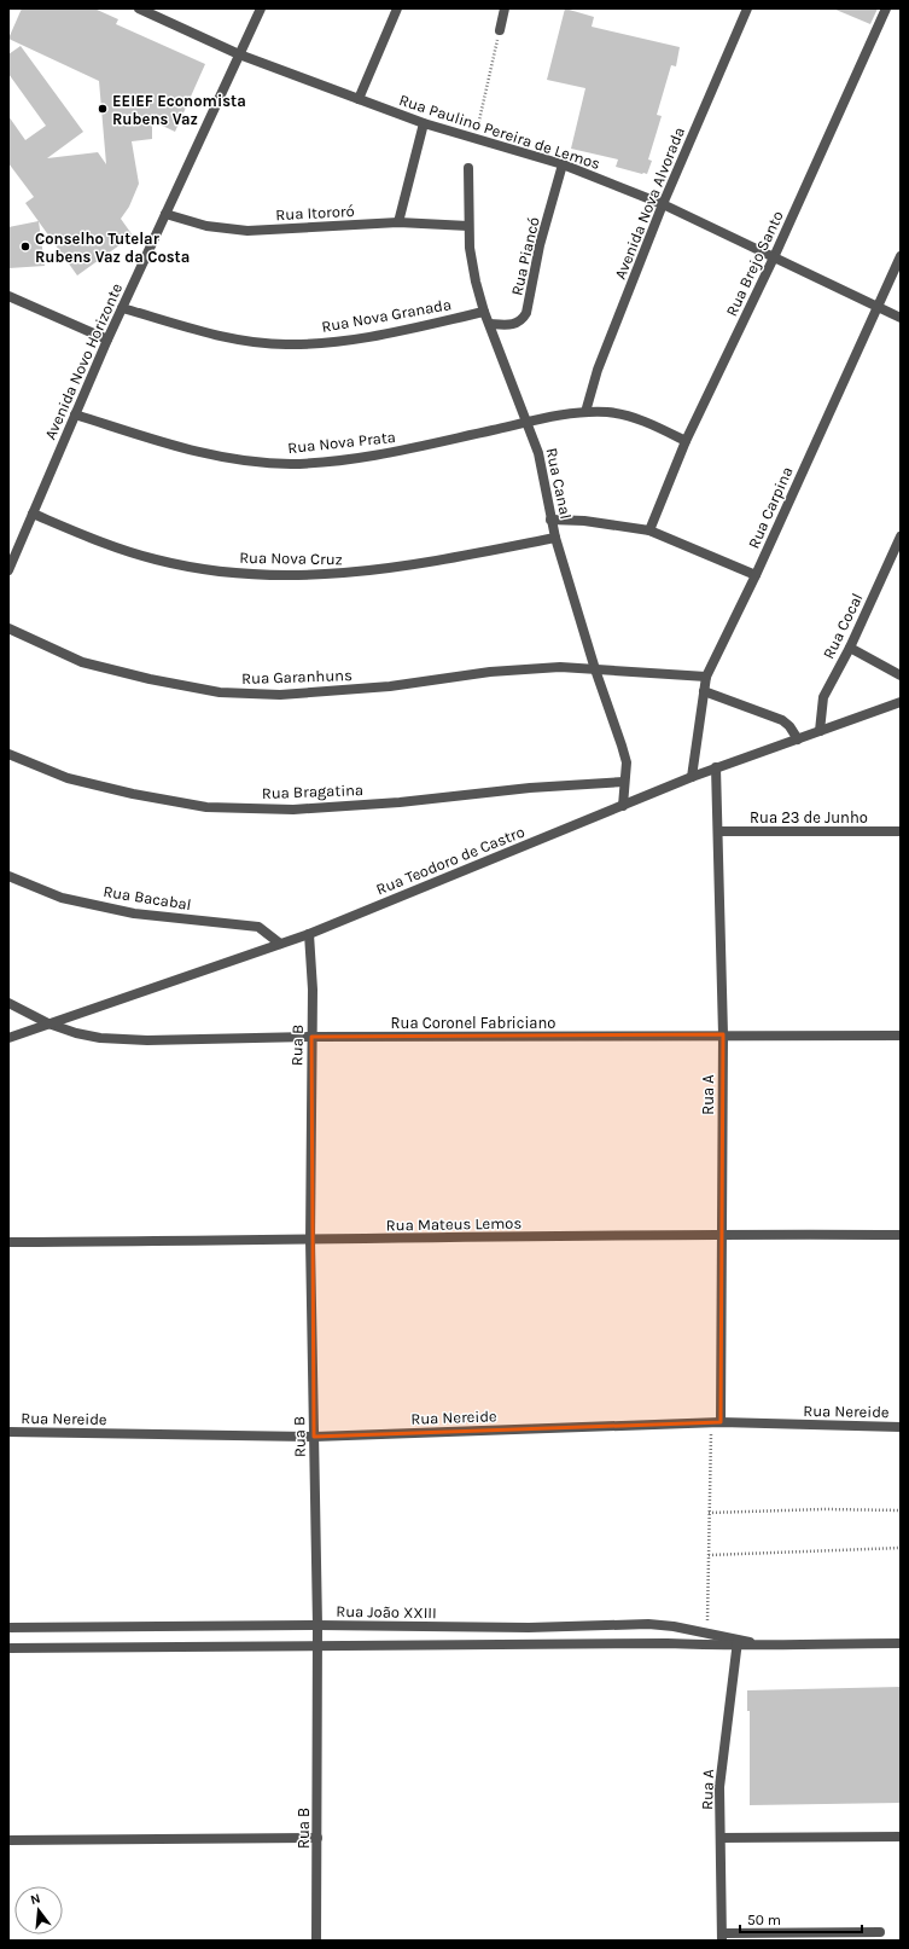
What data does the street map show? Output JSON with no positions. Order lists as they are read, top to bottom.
{
  "streets": {
    "street": [
      "Rua Paulino Pereira de Lemos",
      "Avenida Nova Alvorada",
      "Rua Itororó",
      "Rua Piancó",
      "Rua Brejo Santo",
      "Rua Nova Granada",
      "Avenida Novo Horizonte",
      "Rua Nova Prata",
      "Rua Canal",
      "Rua Carpina",
      "Rua Nova Cruz",
      "Rua Cocal",
      "Rua Garanhuns",
      "Rua Bragatina",
      "Rua 23 de Junho",
      "Rua Teodoro de Castro",
      "Rua Bacabal",
      "Rua Coronel Fabriciano",
      "Rua B",
      "Rua A",
      "Rua Mateus Lemos",
      "Rua Nereide",
      "Rua João XXIII"
    ]
  },
  "crossings": [
    ["Rua Paulino Pereira de Lemos", "Avenida Nova Alvorada"],
    ["Rua Paulino Pereira de Lemos", "Rua Piancó"],
    ["Rua Paulino Pereira de Lemos", "Rua Brejo Santo"],
    ["Rua Paulino Pereira de Lemos", "Avenida Novo Horizonte"],
    ["Rua Paulino Pereira de Lemos", "Rua Carpina"],
    ["Avenida Nova Alvorada", "Rua Nova Prata"],
    ["Rua Itororó", "Avenida Novo Horizonte"],
    ["Rua Itororó", "Rua Canal"],
    ["Rua Piancó", "Rua Canal"],
    ["Rua Brejo Santo", "Rua Nova Prata"],
    ["Rua Nova Granada", "Avenida Novo Horizonte"],
    ["Rua Nova Granada", "Rua Canal"],
    ["Avenida Novo Horizonte", "Rua Nova Prata"],
    ["Avenida Novo Horizonte", "Rua Nova Cruz"],
    ["Rua Nova Prata", "Rua Canal"],
    ["Rua Canal", "Rua Nova Cruz"],
    ["Rua Canal", "Rua Garanhuns"],
    ["Rua Canal", "Rua Bragatina"],
    ["Rua Canal", "Rua Teodoro de Castro"],
    ["Rua Carpina", "Rua Garanhuns"],
    ["Rua Carpina", "Rua Teodoro de Castro"],
    ["Rua Cocal", "Rua Teodoro de Castro"],
    ["Rua 23 de Junho", "Rua A"],
    ["Rua Teodoro de Castro", "Rua Bacabal"],
    ["Rua Teodoro de Castro", "Rua Coronel Fabriciano"],
    ["Rua Teodoro de Castro", "Rua B"],
    ["Rua Teodoro de Castro", "Rua A"],
    ["Rua Coronel Fabriciano", "Rua B"],
    ["Rua Coronel Fabriciano", "Rua A"],
    ["Rua B", "Rua Mateus Lemos"],
    ["Rua B", "Rua Nereide"],
    ["Rua B", "Rua João XXIII"],
    ["Rua A", "Rua Mateus Lemos"],
    ["Rua A", "Rua Nereide"],
    ["Rua A", "Rua João XXIII"]
  ],
  "places": ["EEIEF Economista Rubens Vaz", "Conselho Tutelar Rubens Vaz da Costa"],
  "scale_bar": "50 m",
  "north": "top"
}
